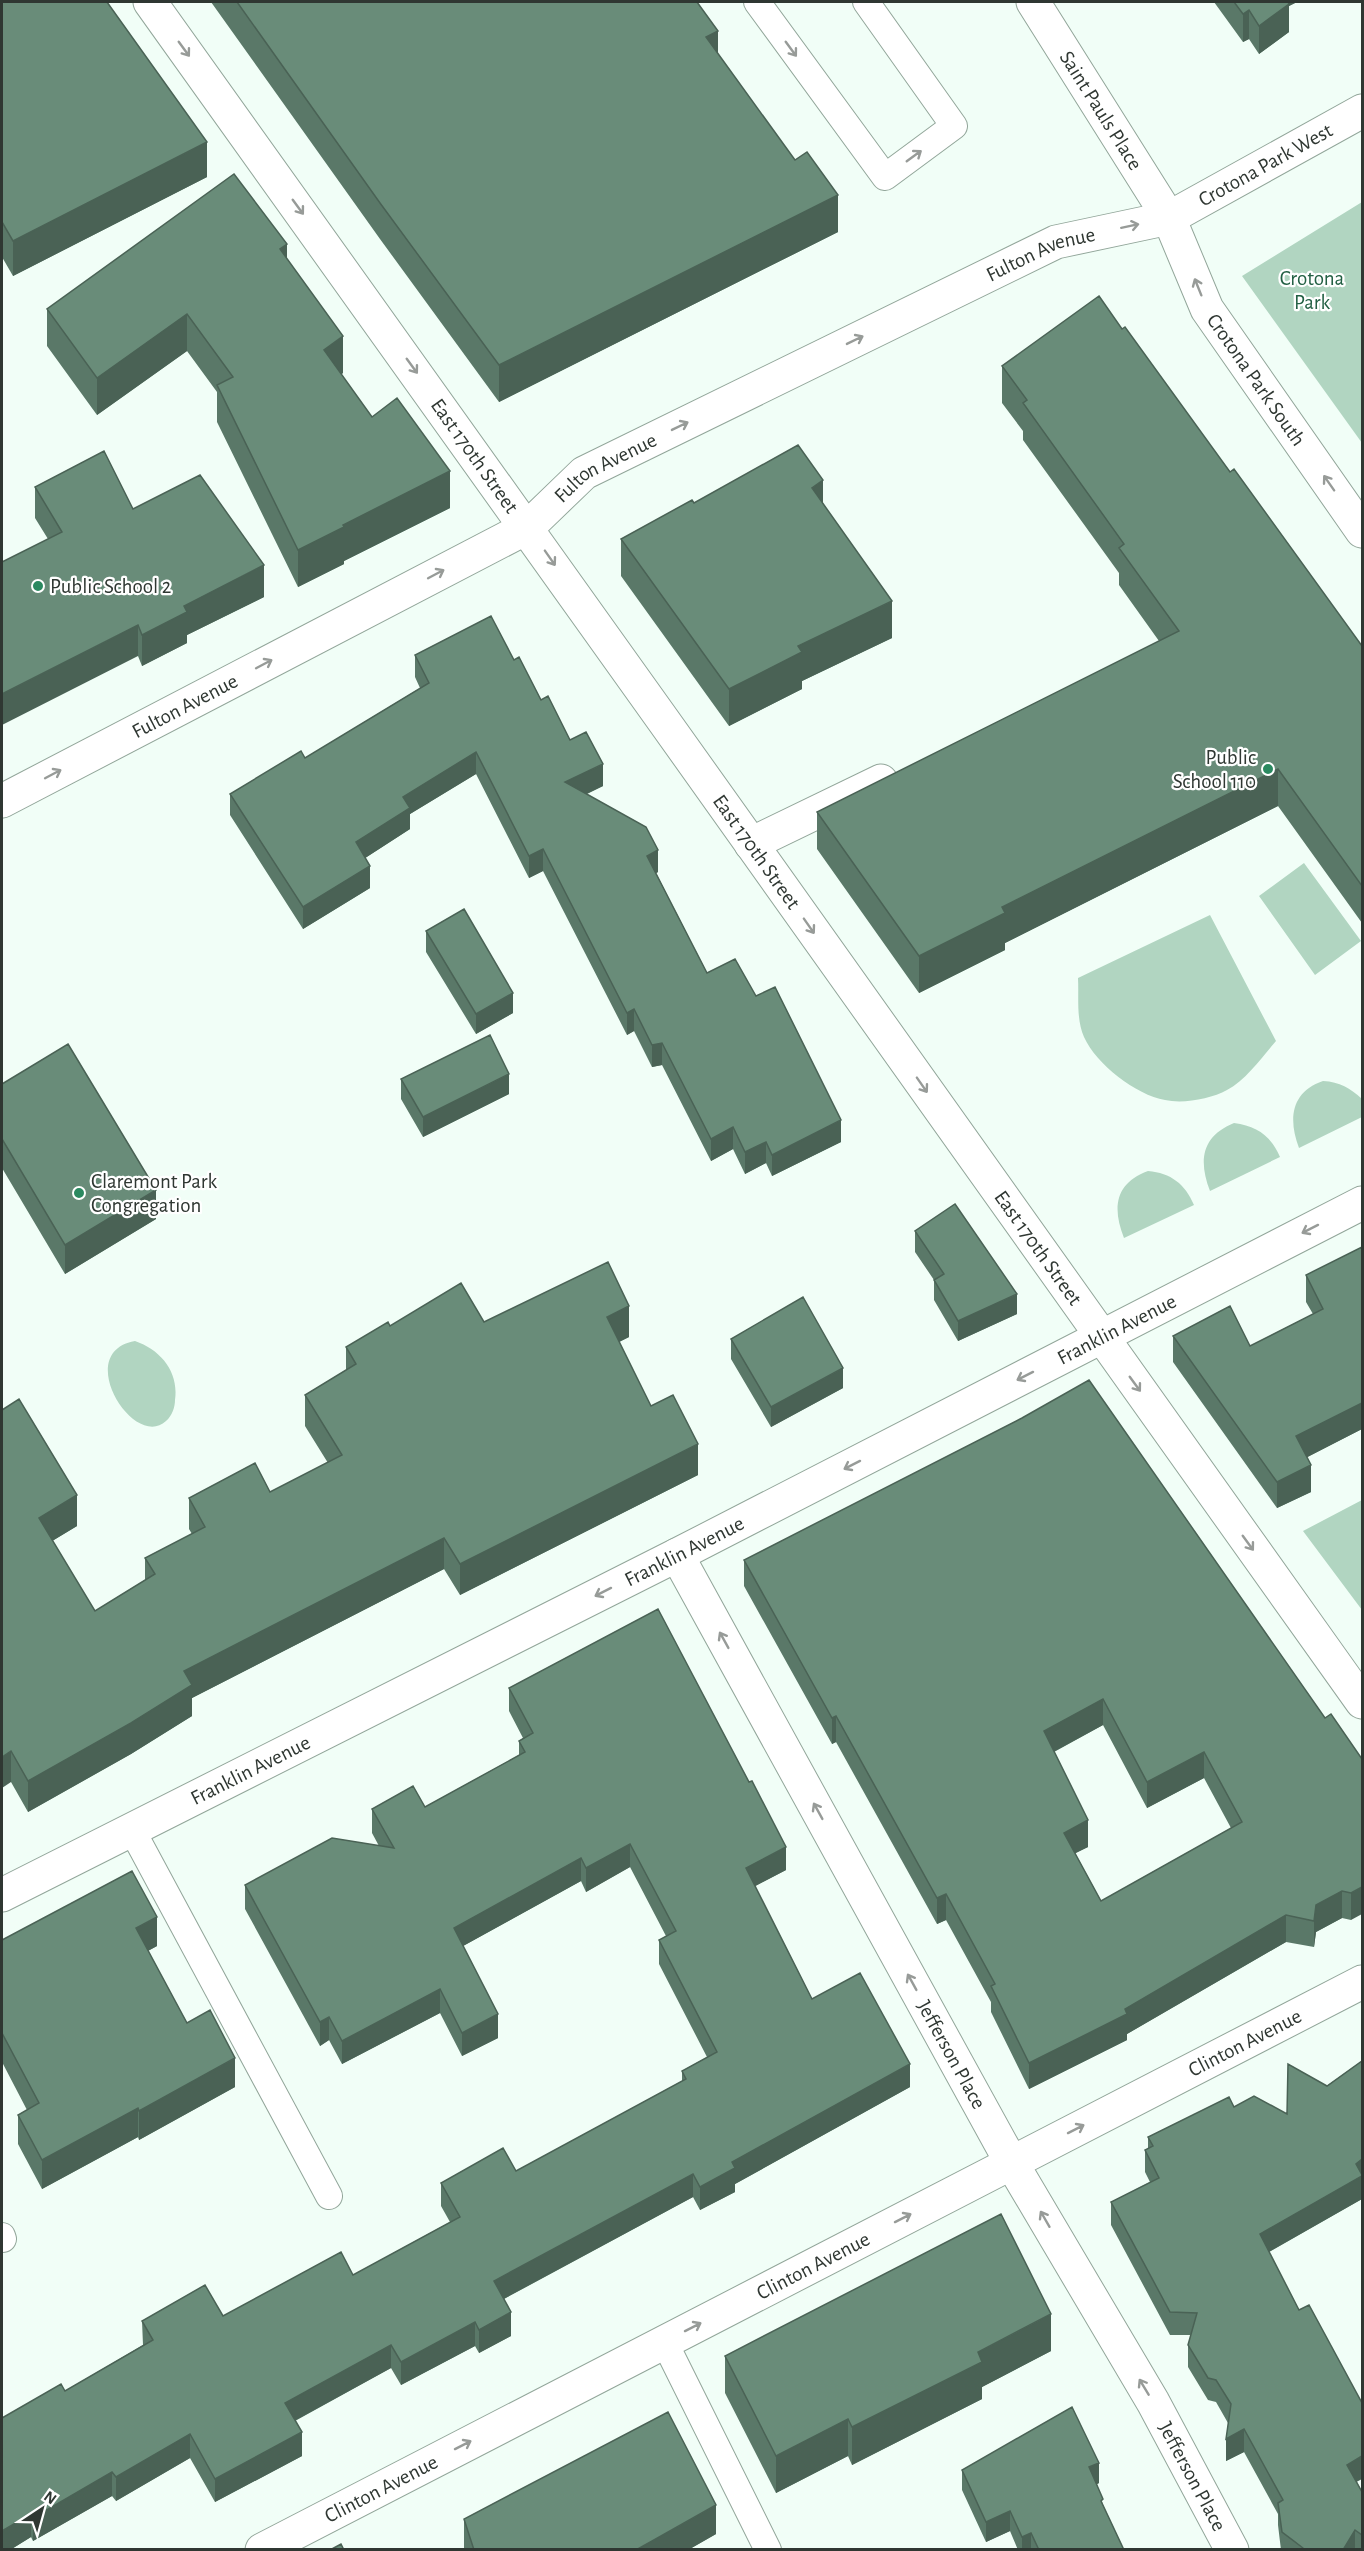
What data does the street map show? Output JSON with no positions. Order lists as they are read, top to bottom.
{
  "streets": {
    "street": [
      "Saint Pauls Place",
      "Crotona Park West",
      "Fulton Avenue",
      "Crotona Park South",
      "East 170th Street",
      "Franklin Avenue",
      "Clinton Avenue",
      "Jefferson Place"
    ]
  },
  "crossings": [
    ["Saint Pauls Place", "Crotona Park West"],
    ["Saint Pauls Place", "Fulton Avenue"],
    ["Saint Pauls Place", "Crotona Park South"],
    ["Crotona Park West", "Fulton Avenue"],
    ["Crotona Park West", "Crotona Park South"],
    ["Fulton Avenue", "Crotona Park South"],
    ["Fulton Avenue", "East 170th Street"],
    ["East 170th Street", "Franklin Avenue"],
    ["Franklin Avenue", "Jefferson Place"],
    ["Clinton Avenue", "Jefferson Place"]
  ],
  "one_way": [
    "Fulton Avenue",
    "Crotona Park South",
    "East 170th Street",
    "Franklin Avenue",
    "Clinton Avenue",
    "Jefferson Place"
  ],
  "parks": ["Crotona Park"],
  "places": ["Public School 2", "Public School 110", "Claremont Park Congregation"],
  "north": "top right"
}
